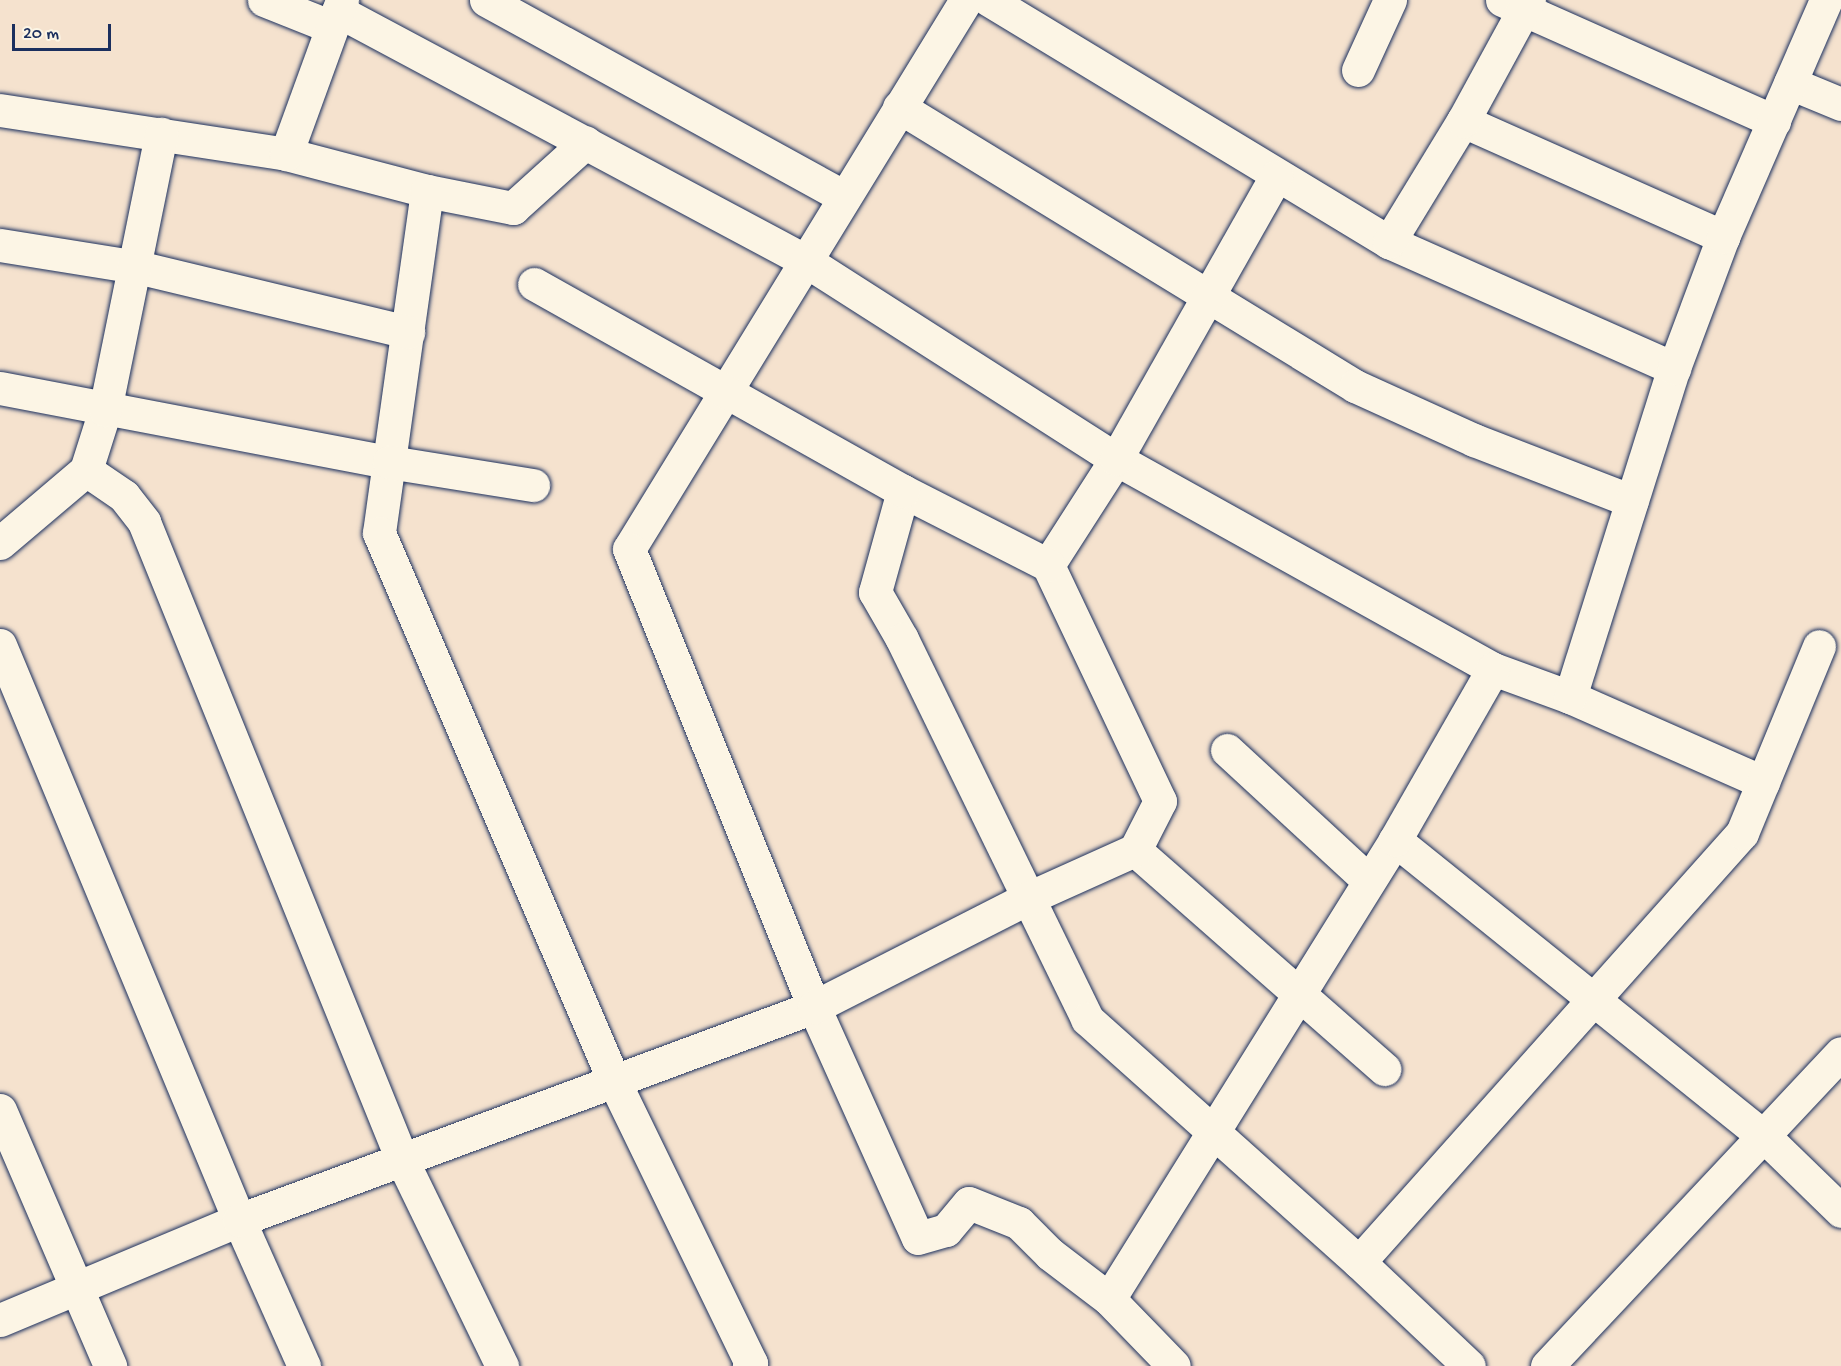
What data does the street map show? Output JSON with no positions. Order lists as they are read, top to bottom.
{
  "scale_bar": "20 m"
}
